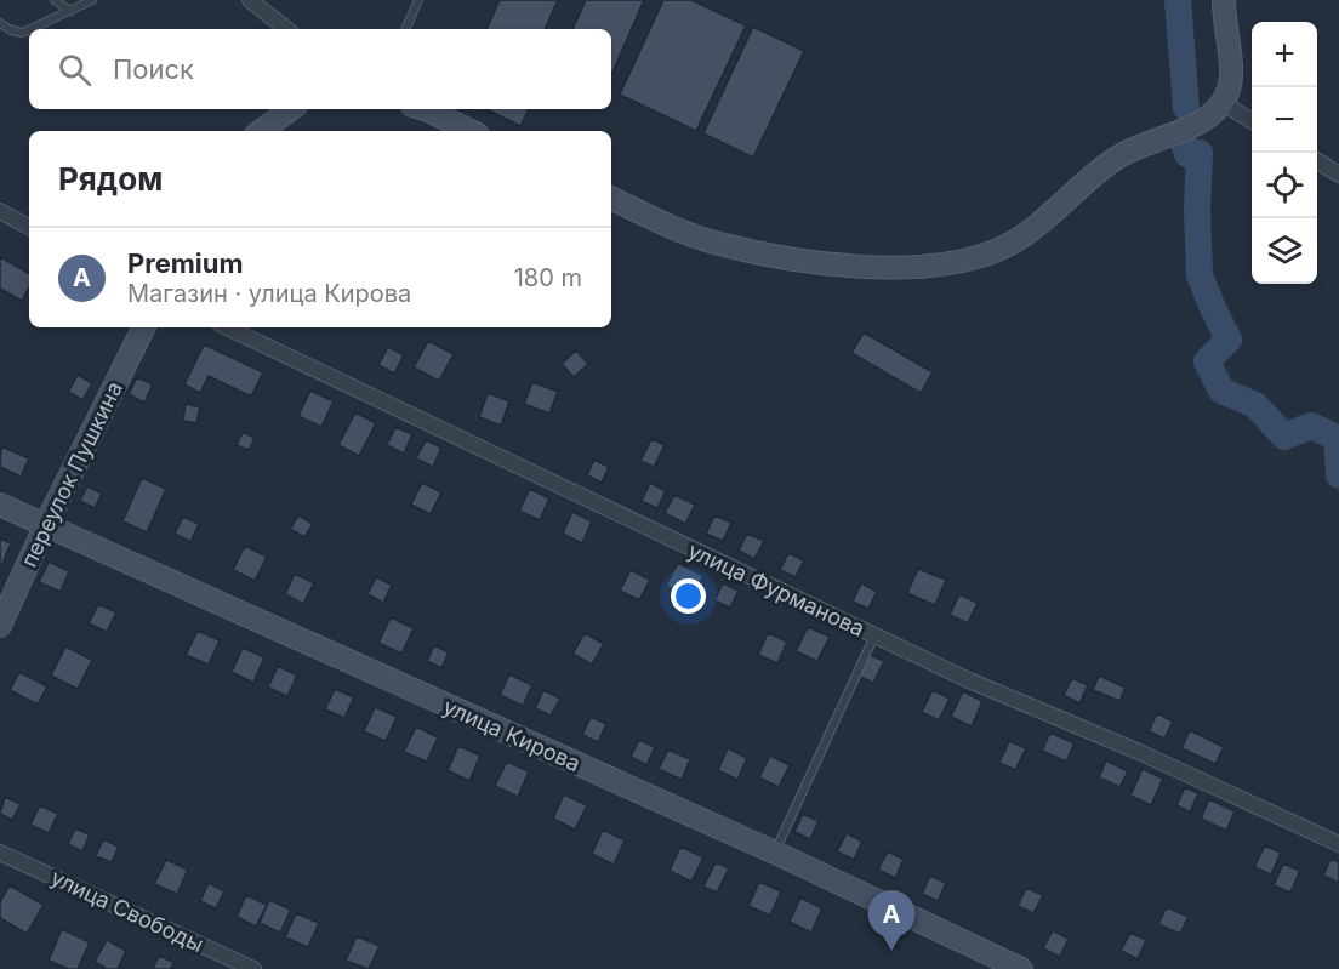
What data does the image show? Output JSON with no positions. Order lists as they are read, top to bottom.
{
  "streets": {
    "street": [
      "переулок Пушкина",
      "улица Фурманова",
      "улица Кирова",
      "улица Свободы"
    ]
  },
  "crossings": [
    ["переулок Пушкина", "улица Кирова"]
  ],
  "page": {
    "map_buttons": ["+", "−"],
    "search": "Поиск",
    "heading": "Рядом",
    "list": [
      {
        "mark": "A",
        "name": "Premium",
        "note": "Магазин · улица Кирова",
        "value": "180 m"
      }
    ],
    "pins": "A"
  }
}
